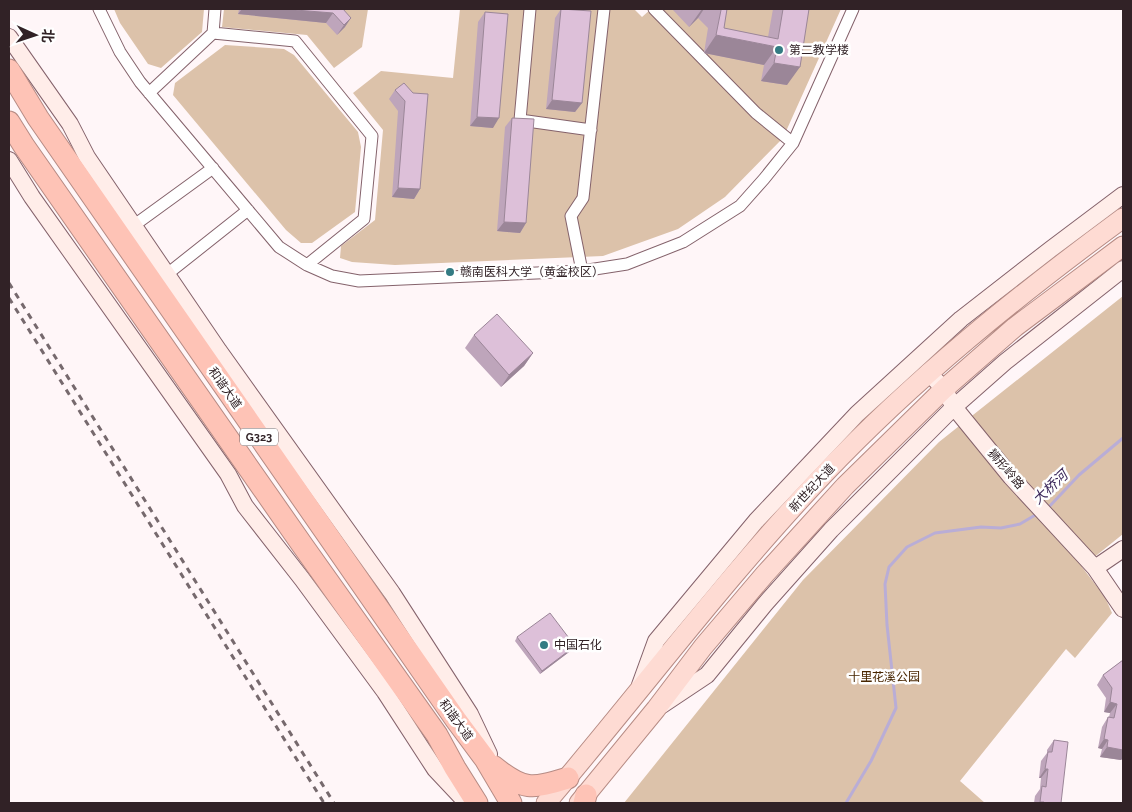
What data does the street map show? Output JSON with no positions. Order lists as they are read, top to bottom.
{
  "streets": {
    "highway": ["和谐大道", "G323"],
    "main road": ["新世纪大道"],
    "street": ["狮形岭路"]
  },
  "crossings": [
    ["狮形岭路", "新世纪大道"]
  ],
  "water": ["大桥河"],
  "parks": ["十里花溪公园"],
  "places": ["第二教学楼", "赣南医科大学（黄金校区）", "中国石化"],
  "north": "right"
}
